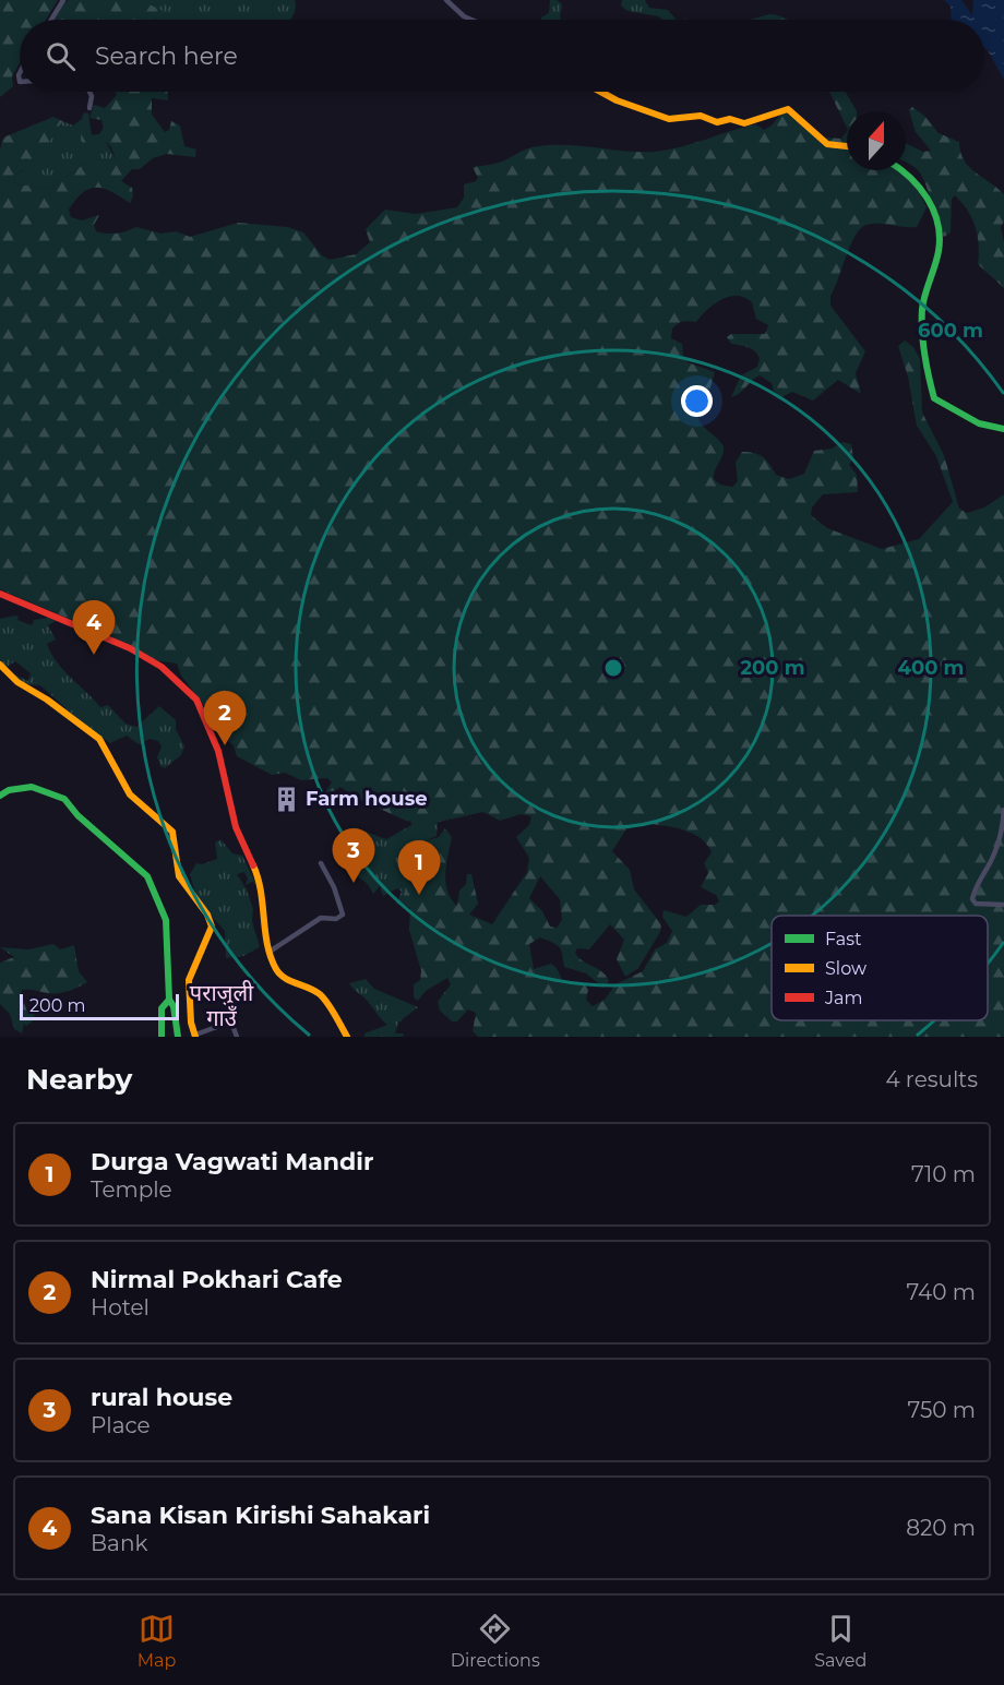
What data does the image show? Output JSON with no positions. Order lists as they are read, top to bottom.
{
  "districts": ["पराजुली गाउँ"],
  "places": {
    "building": ["Farm house"]
  },
  "legend": ["Fast", "Slow", "Jam"],
  "scale_bar": "200 m",
  "north": "top",
  "page": {
    "search": "Search here",
    "pins": [
      "4",
      "2",
      "3",
      "1"
    ],
    "scale": "200 m",
    "heading": ["Nearby", "4 results"],
    "list": [
      {
        "mark": "1",
        "name": "Durga Vagwati Mandir",
        "note": "Temple",
        "value": "710 m"
      },
      {
        "mark": "2",
        "name": "Nirmal Pokhari Cafe",
        "note": "Hotel",
        "value": "740 m"
      },
      {
        "mark": "3",
        "name": "rural house",
        "note": "Place",
        "value": "750 m"
      },
      {
        "mark": "4",
        "name": "Sana Kisan Kirishi Sahakari",
        "note": "Bank",
        "value": "820 m"
      }
    ],
    "nav": ["Map", "Directions", "Saved"]
  },
  "rings": ["600 m", "200 m", "400 m"]
}
